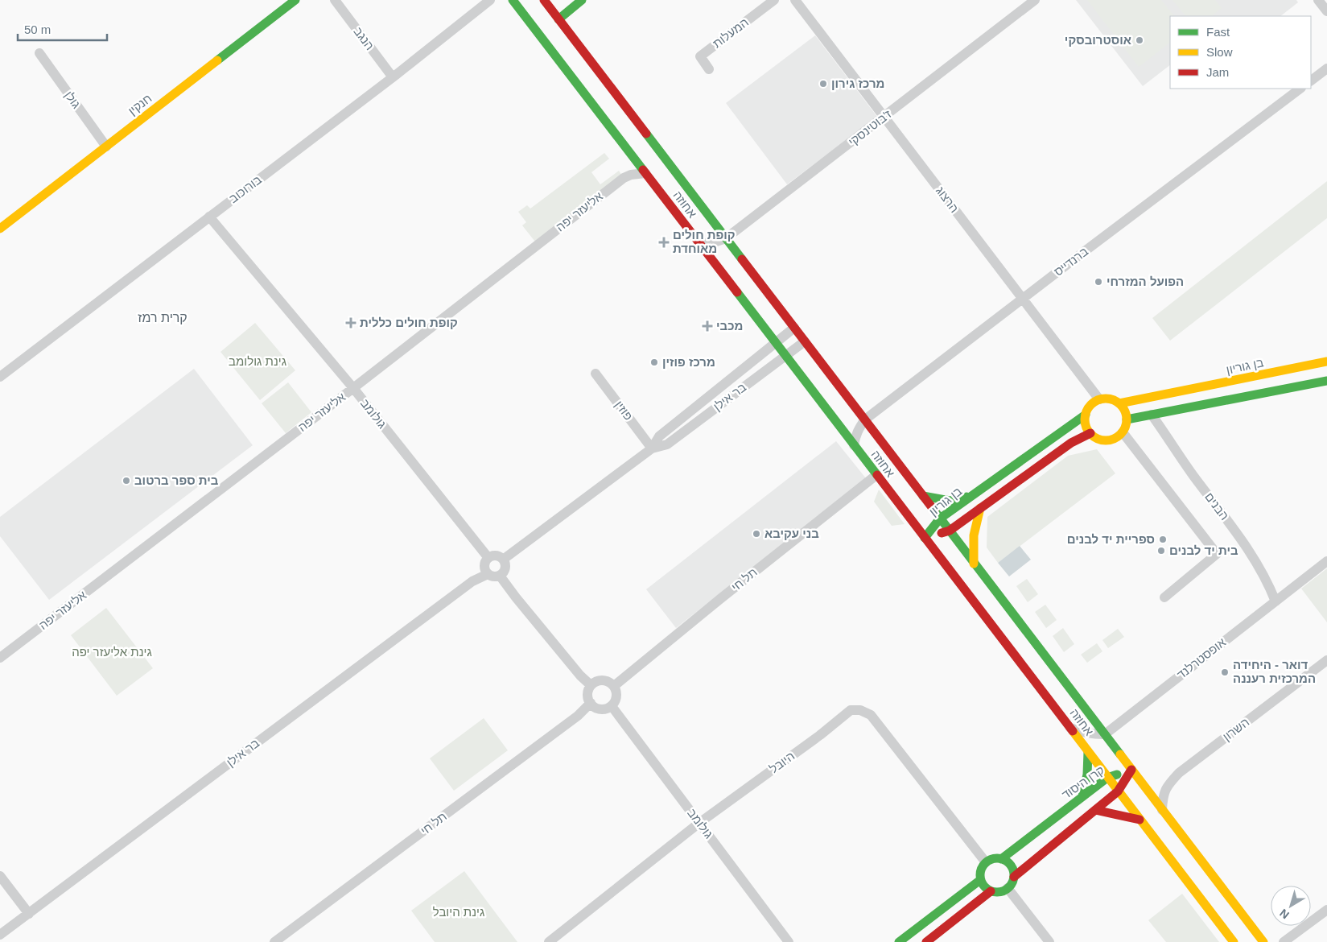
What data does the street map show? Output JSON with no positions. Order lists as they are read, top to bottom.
{
  "streets": {
    "main road": [
      "חנקין",
      "אחוזה",
      "בן גוריון",
      "קרן היסוד"
    ],
    "street": [
      "המעלות",
      "הנגב",
      "גולן",
      "ז'בוטינסקי",
      "בורוכוב",
      "הרצוג",
      "אליעזר יפה",
      "ברנדייס",
      "בר אילן",
      "פוזין",
      "גולומב",
      "הבנים",
      "תל חי",
      "אופסטרלנד",
      "השרון",
      "היובל"
    ]
  },
  "crossings": [
    ["הנגב", "בורוכוב"],
    ["גולן", "חנקין"],
    ["ז'בוטינסקי", "הרצוג"],
    ["ז'בוטינסקי", "אחוזה"],
    ["בורוכוב", "גולומב"],
    ["הרצוג", "ברנדייס"],
    ["הרצוג", "בן גוריון"],
    ["אחוזה", "אליעזר יפה"],
    ["אחוזה", "ברנדייס"],
    ["אחוזה", "בן גוריון"],
    ["אחוזה", "בר אילן"],
    ["אחוזה", "תל חי"],
    ["אחוזה", "אופסטרלנד"],
    ["אחוזה", "השרון"],
    ["אחוזה", "קרן היסוד"],
    ["אליעזר יפה", "גולומב"],
    ["בר אילן", "פוזין"],
    ["בר אילן", "גולומב"],
    ["גולומב", "תל חי"],
    ["גולומב", "היובל"],
    ["הבנים", "אופסטרלנד"],
    ["היובל", "קרן היסוד"]
  ],
  "districts": ["קרית רמז"],
  "parks": ["גינת גולומב", "גינת אליעזר יפה", "גינת היובל"],
  "places": {
    "other": [
      "אוסטרובסקי",
      "מרכז גירון",
      "הפועל המזרחי",
      "מרכז פוזין",
      "בית ספר ברטוב",
      "בני עקיבא",
      "ספריית יד לבנים",
      "בית יד לבנים",
      "דואר - היחידה המרכזית רעננה"
    ],
    "health": ["קופת חולים מאוחדת", "קופת חולים כללית", "מכבי"]
  },
  "legend": ["Fast", "Slow", "Jam"],
  "scale_bar": "50 m",
  "north": "bottom left"
}
